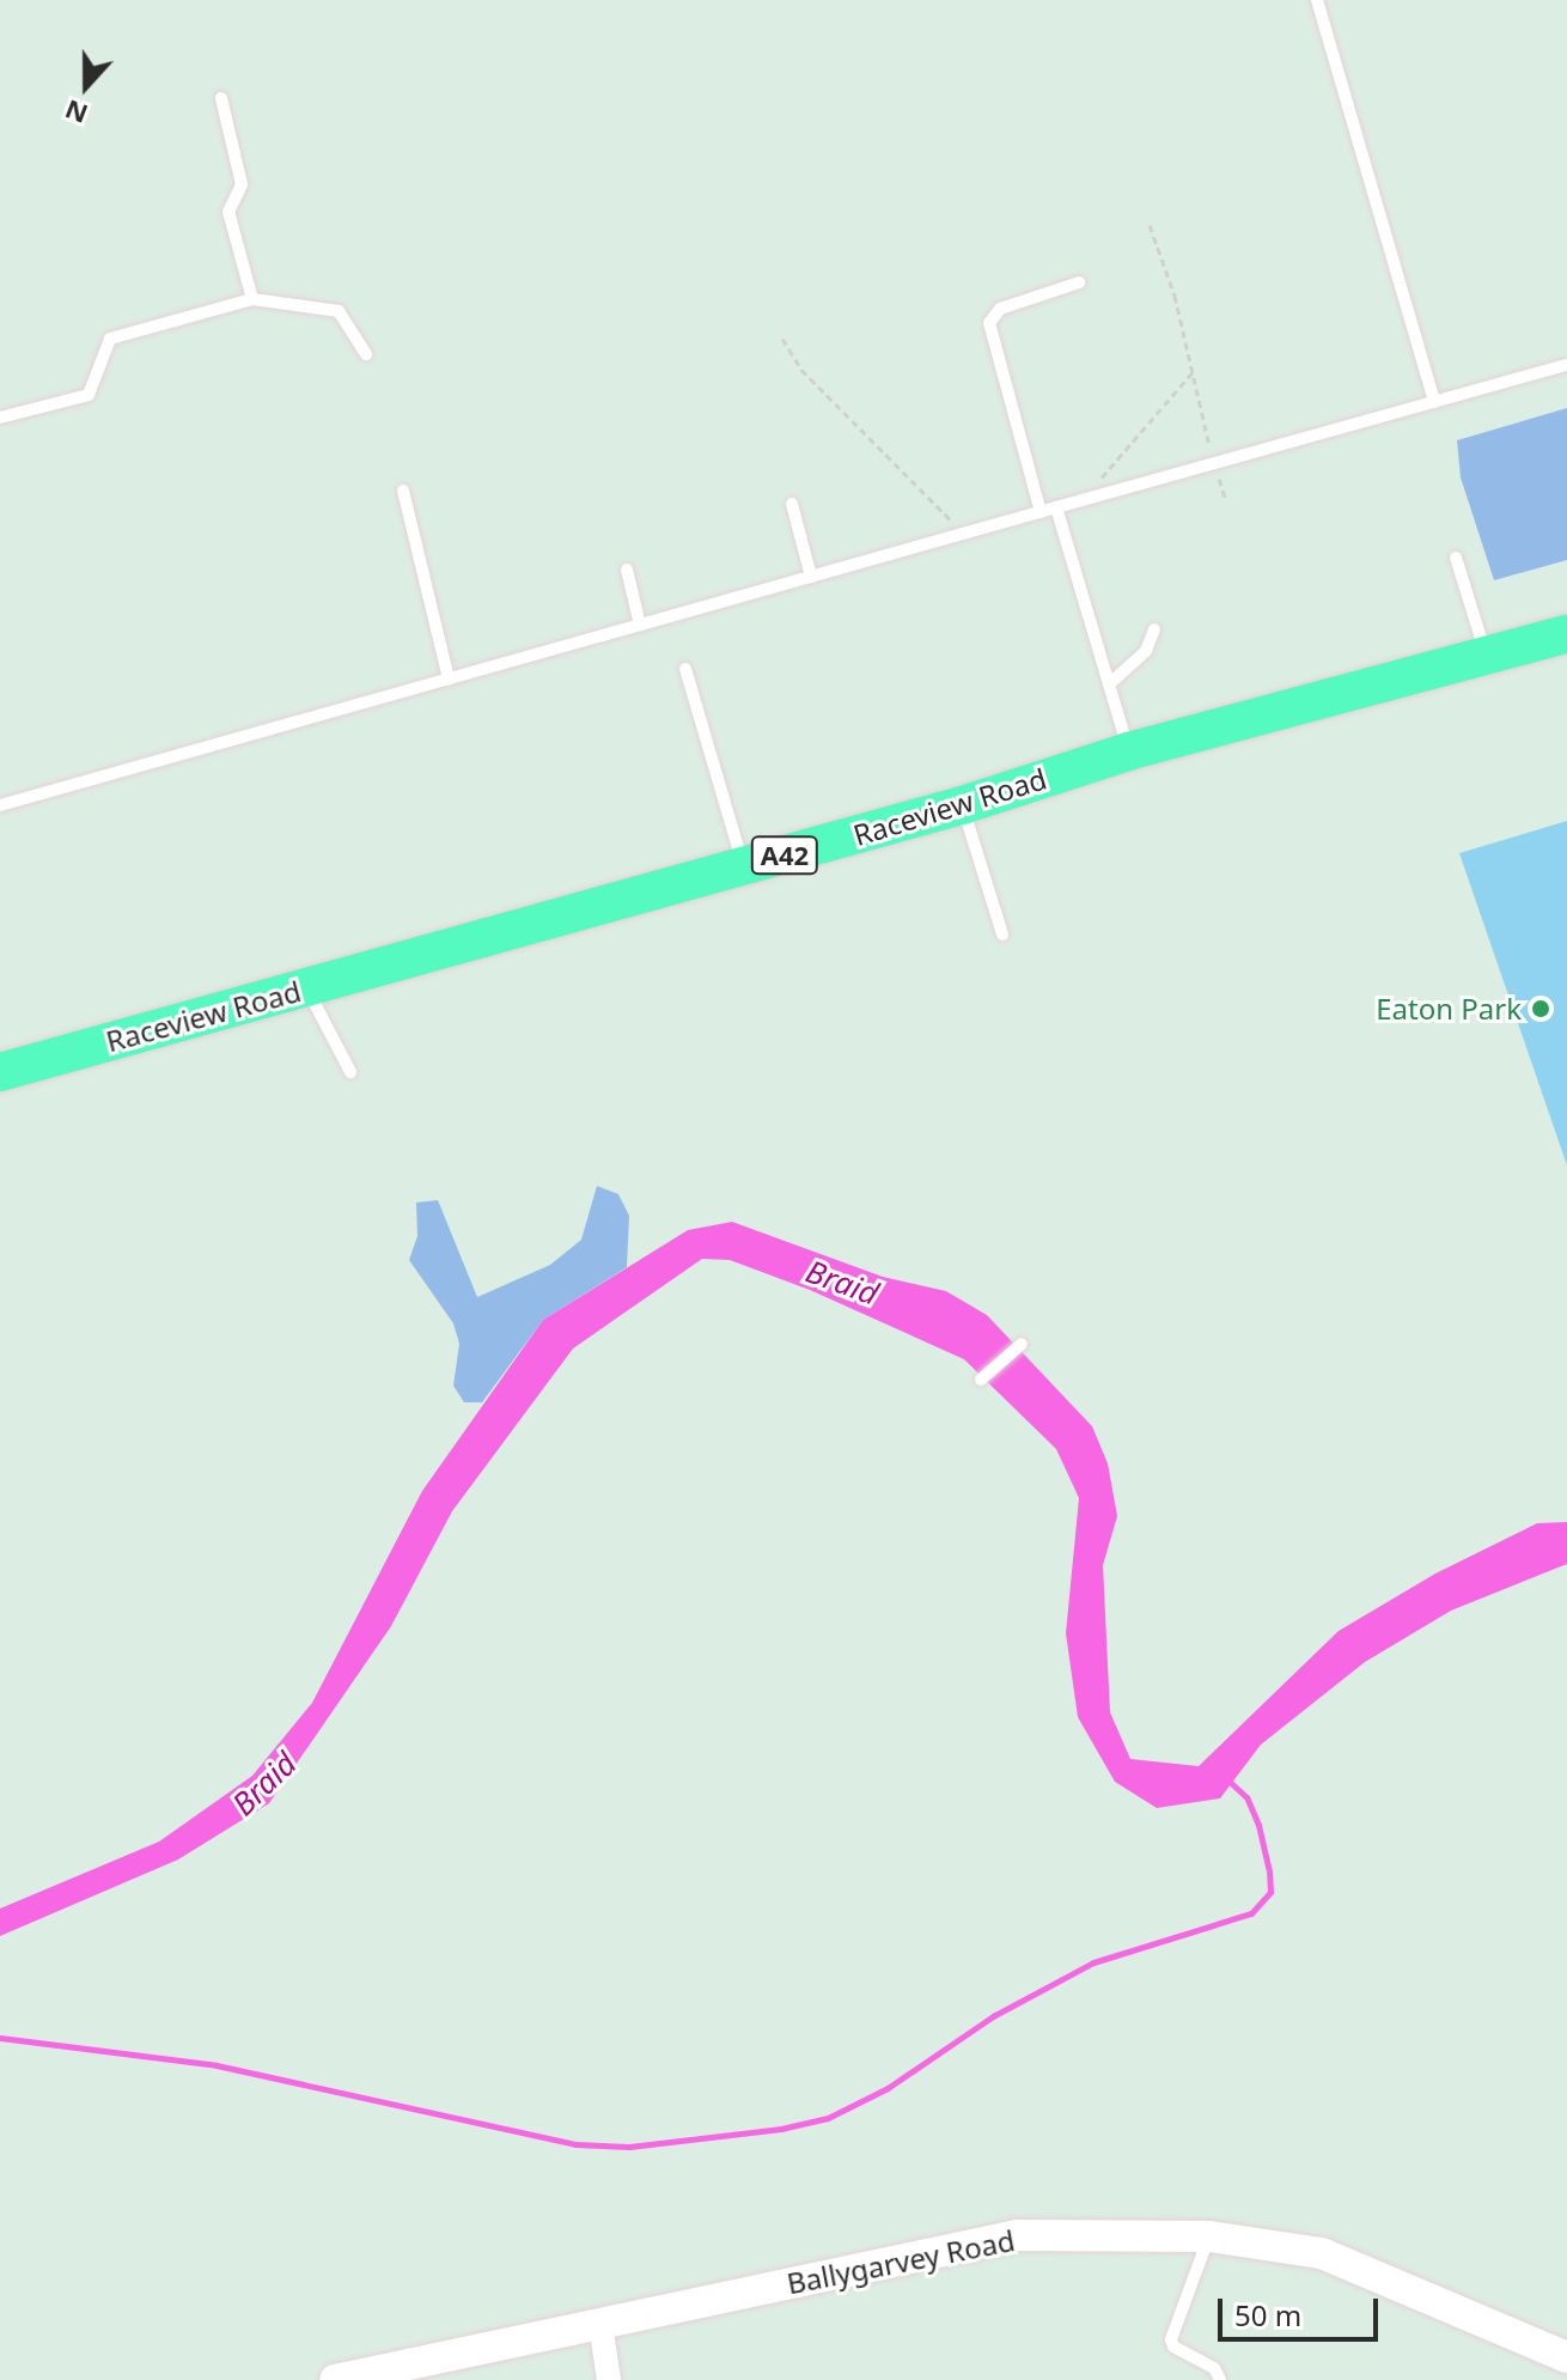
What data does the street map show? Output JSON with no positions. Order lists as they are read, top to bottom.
{
  "streets": {
    "main road": ["Raceview Road", "A42"],
    "street": ["Ballygarvey Road"]
  },
  "water": ["Braid"],
  "places": ["Eaton Park"],
  "scale_bar": "50 m",
  "north": "bottom"
}
